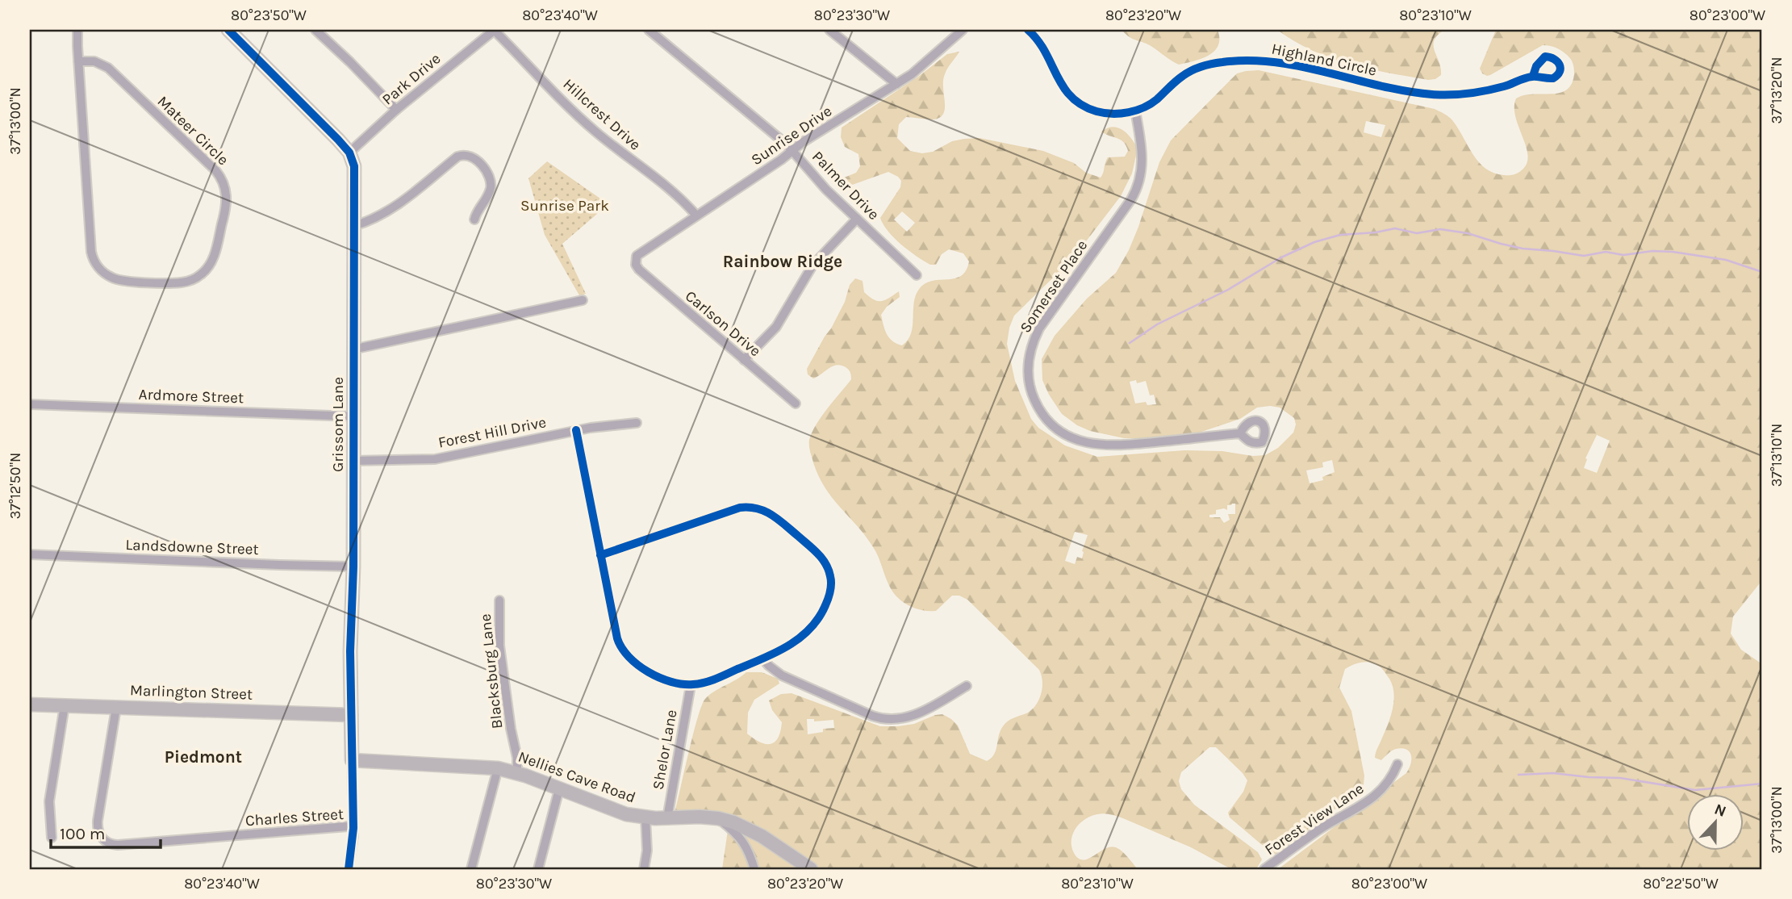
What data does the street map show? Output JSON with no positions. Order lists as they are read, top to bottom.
{
  "streets": {
    "street": [
      "Highland Circle",
      "Park Drive",
      "Hillcrest Drive",
      "Mateer Circle",
      "Sunrise Drive",
      "Palmer Drive",
      "Somerset Place",
      "Carlson Drive",
      "Ardmore Street",
      "Grissom Lane",
      "Forest Hill Drive",
      "Landsdowne Street",
      "Blacksburg Lane",
      "Marlington Street",
      "Shelor Lane",
      "Nellies Cave Road",
      "Charles Street",
      "Forest View Lane"
    ]
  },
  "crossings": [
    ["Highland Circle", "Somerset Place"],
    ["Park Drive", "Hillcrest Drive"],
    ["Park Drive", "Grissom Lane"],
    ["Hillcrest Drive", "Sunrise Drive"],
    ["Sunrise Drive", "Palmer Drive"],
    ["Sunrise Drive", "Carlson Drive"],
    ["Ardmore Street", "Grissom Lane"],
    ["Grissom Lane", "Forest Hill Drive"],
    ["Grissom Lane", "Landsdowne Street"],
    ["Grissom Lane", "Marlington Street"],
    ["Grissom Lane", "Nellies Cave Road"],
    ["Grissom Lane", "Charles Street"],
    ["Blacksburg Lane", "Nellies Cave Road"],
    ["Marlington Street", "Charles Street"],
    ["Shelor Lane", "Nellies Cave Road"]
  ],
  "districts": ["Rainbow Ridge", "Piedmont"],
  "parks": ["Sunrise Park"],
  "scale_bar": "100 m",
  "north": "top",
  "coordinates": [
    "80°23'50\"W",
    "80°23'40\"W",
    "80°23'30\"W",
    "80°23'20\"W",
    "80°23'10\"W",
    "80°23'00\"W",
    "37°13'20\"N",
    "37°13'00\"N",
    "37°13'10\"N",
    "37°12'50\"N",
    "80°22'50\"W"
  ]
}
